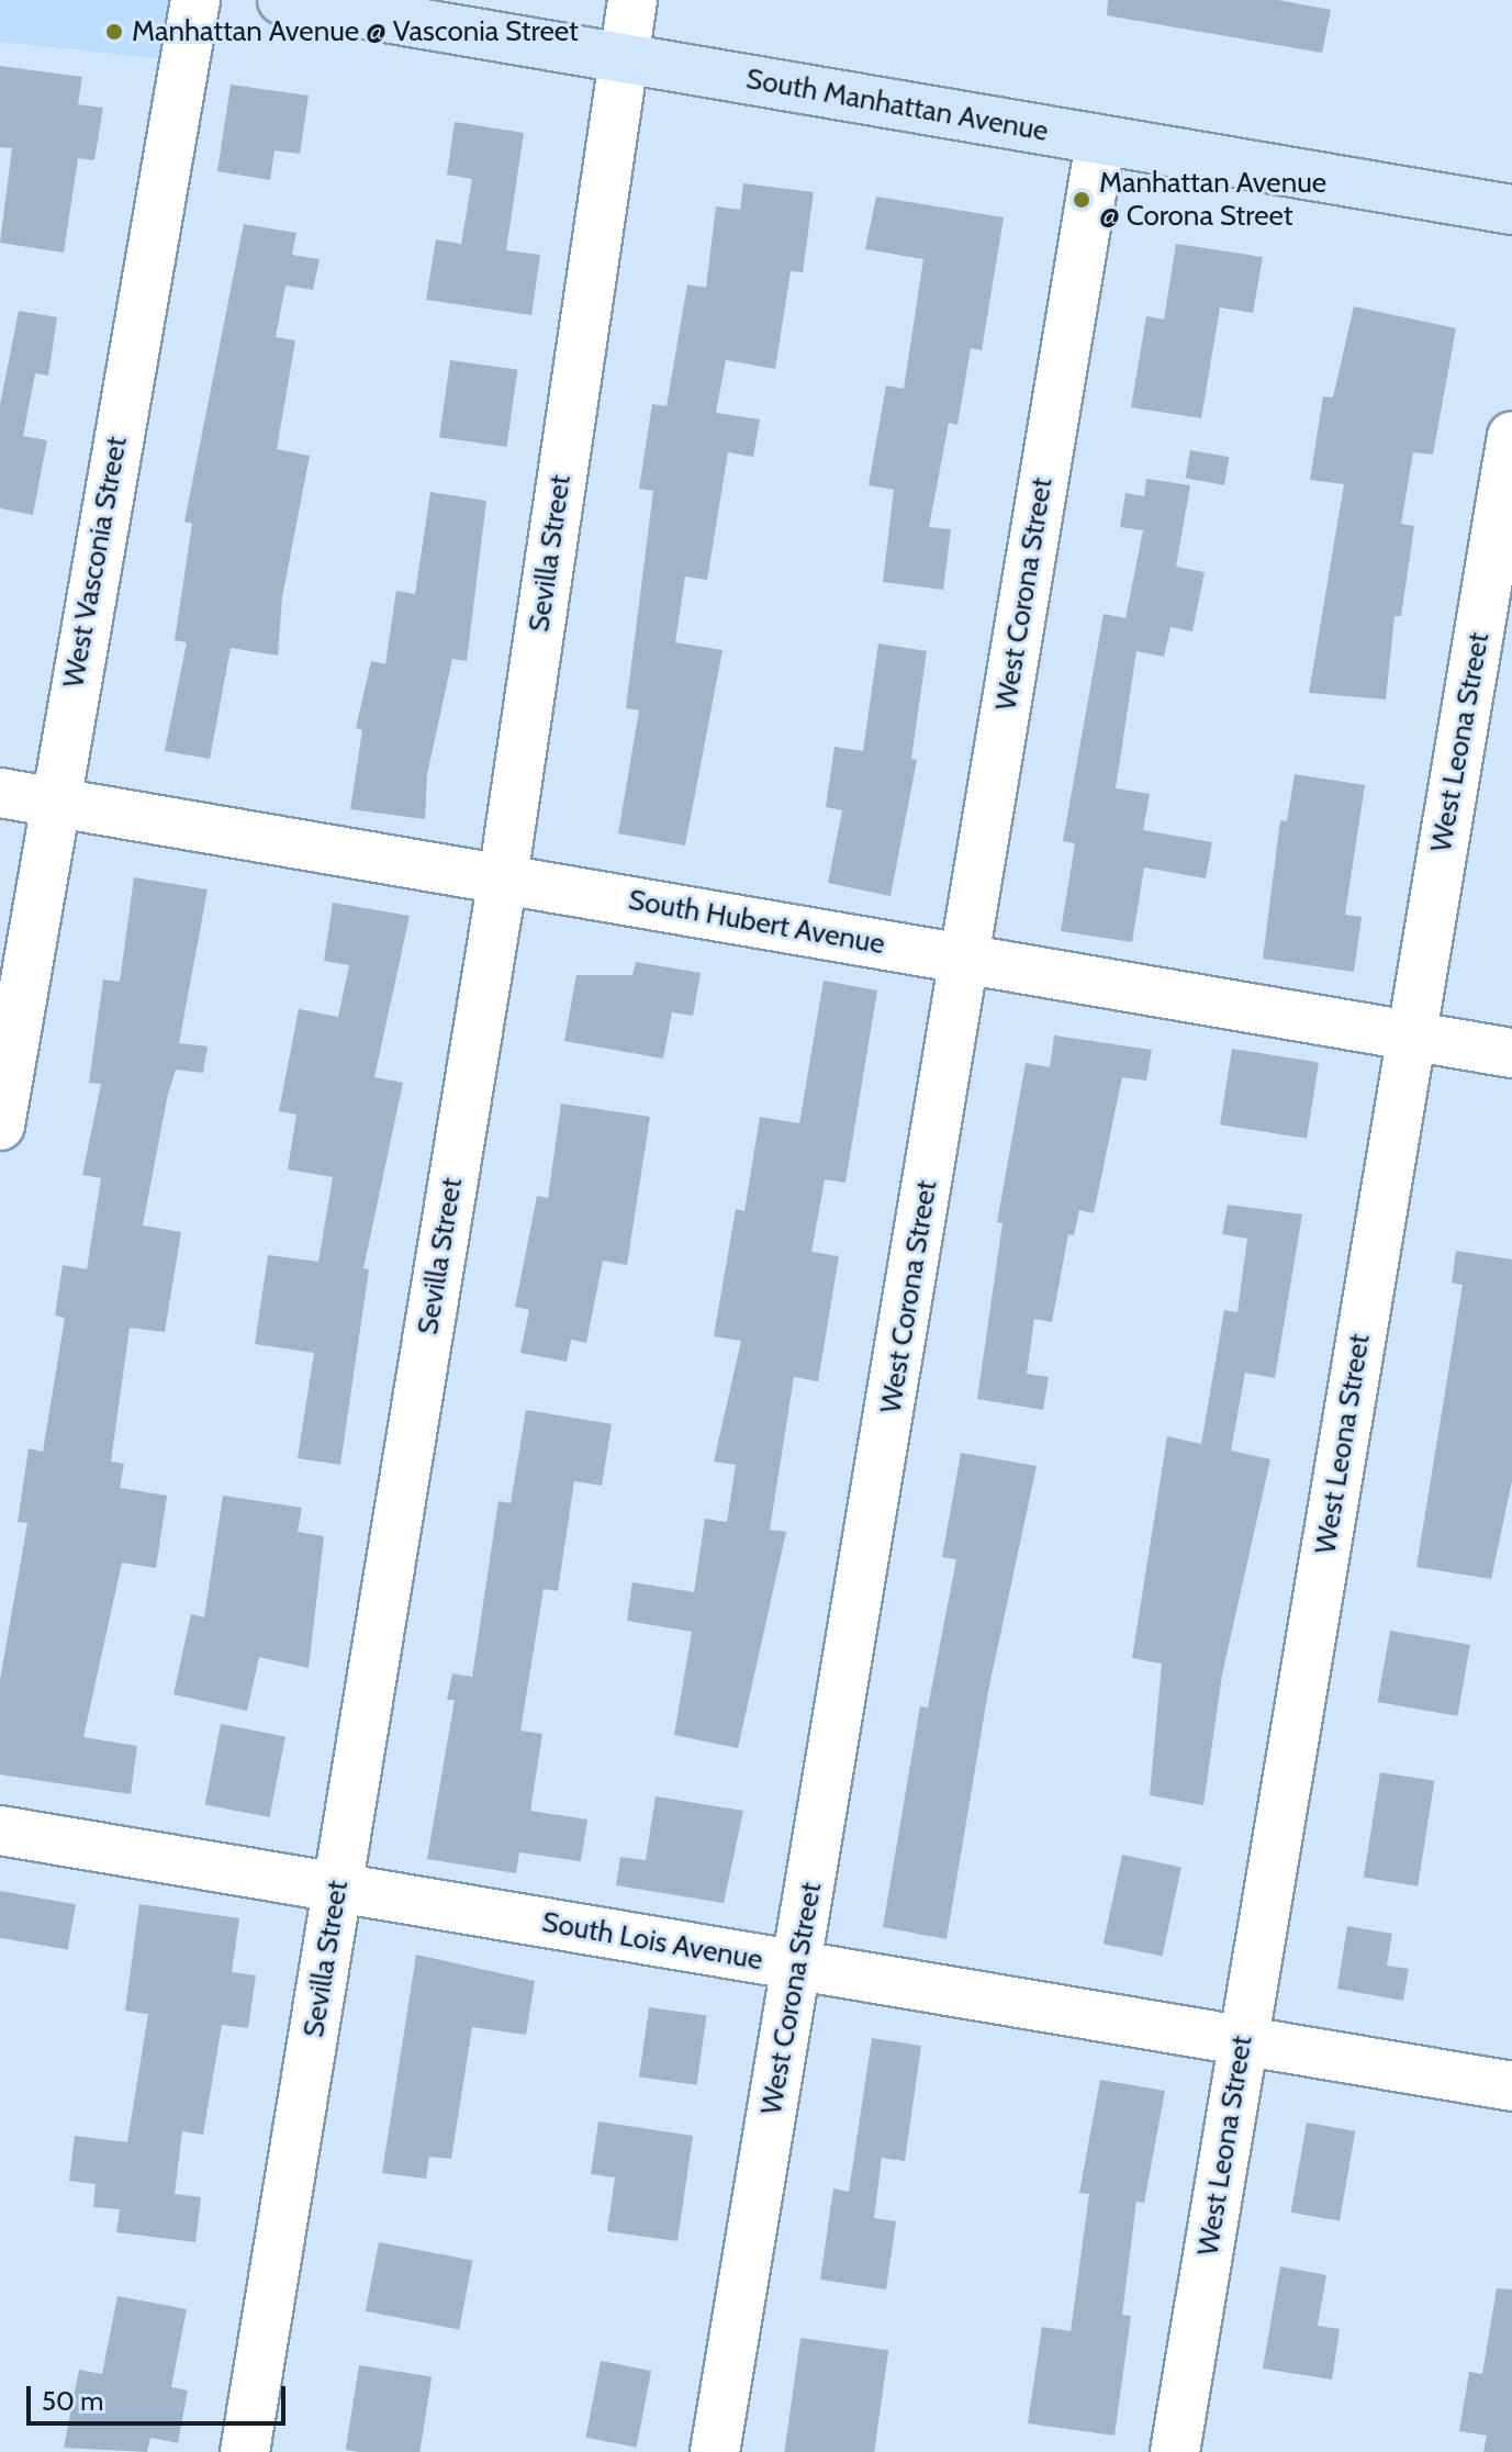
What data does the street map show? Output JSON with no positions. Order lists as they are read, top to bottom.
{
  "streets": {
    "main road": ["South Manhattan Avenue"],
    "street": [
      "Sevilla Street",
      "West Vasconia Street",
      "West Corona Street",
      "West Leona Street",
      "South Hubert Avenue",
      "South Lois Avenue"
    ]
  },
  "crossings": [
    ["South Manhattan Avenue", "Sevilla Street"],
    ["South Manhattan Avenue", "West Corona Street"],
    ["Sevilla Street", "South Hubert Avenue"],
    ["Sevilla Street", "South Lois Avenue"],
    ["West Vasconia Street", "South Hubert Avenue"],
    ["West Corona Street", "South Hubert Avenue"],
    ["West Corona Street", "South Lois Avenue"],
    ["West Leona Street", "South Hubert Avenue"],
    ["West Leona Street", "South Lois Avenue"]
  ],
  "places": ["Manhattan Avenue @ Vasconia Street", "Manhattan Avenue @ Corona Street"],
  "scale_bar": "50 m"
}
